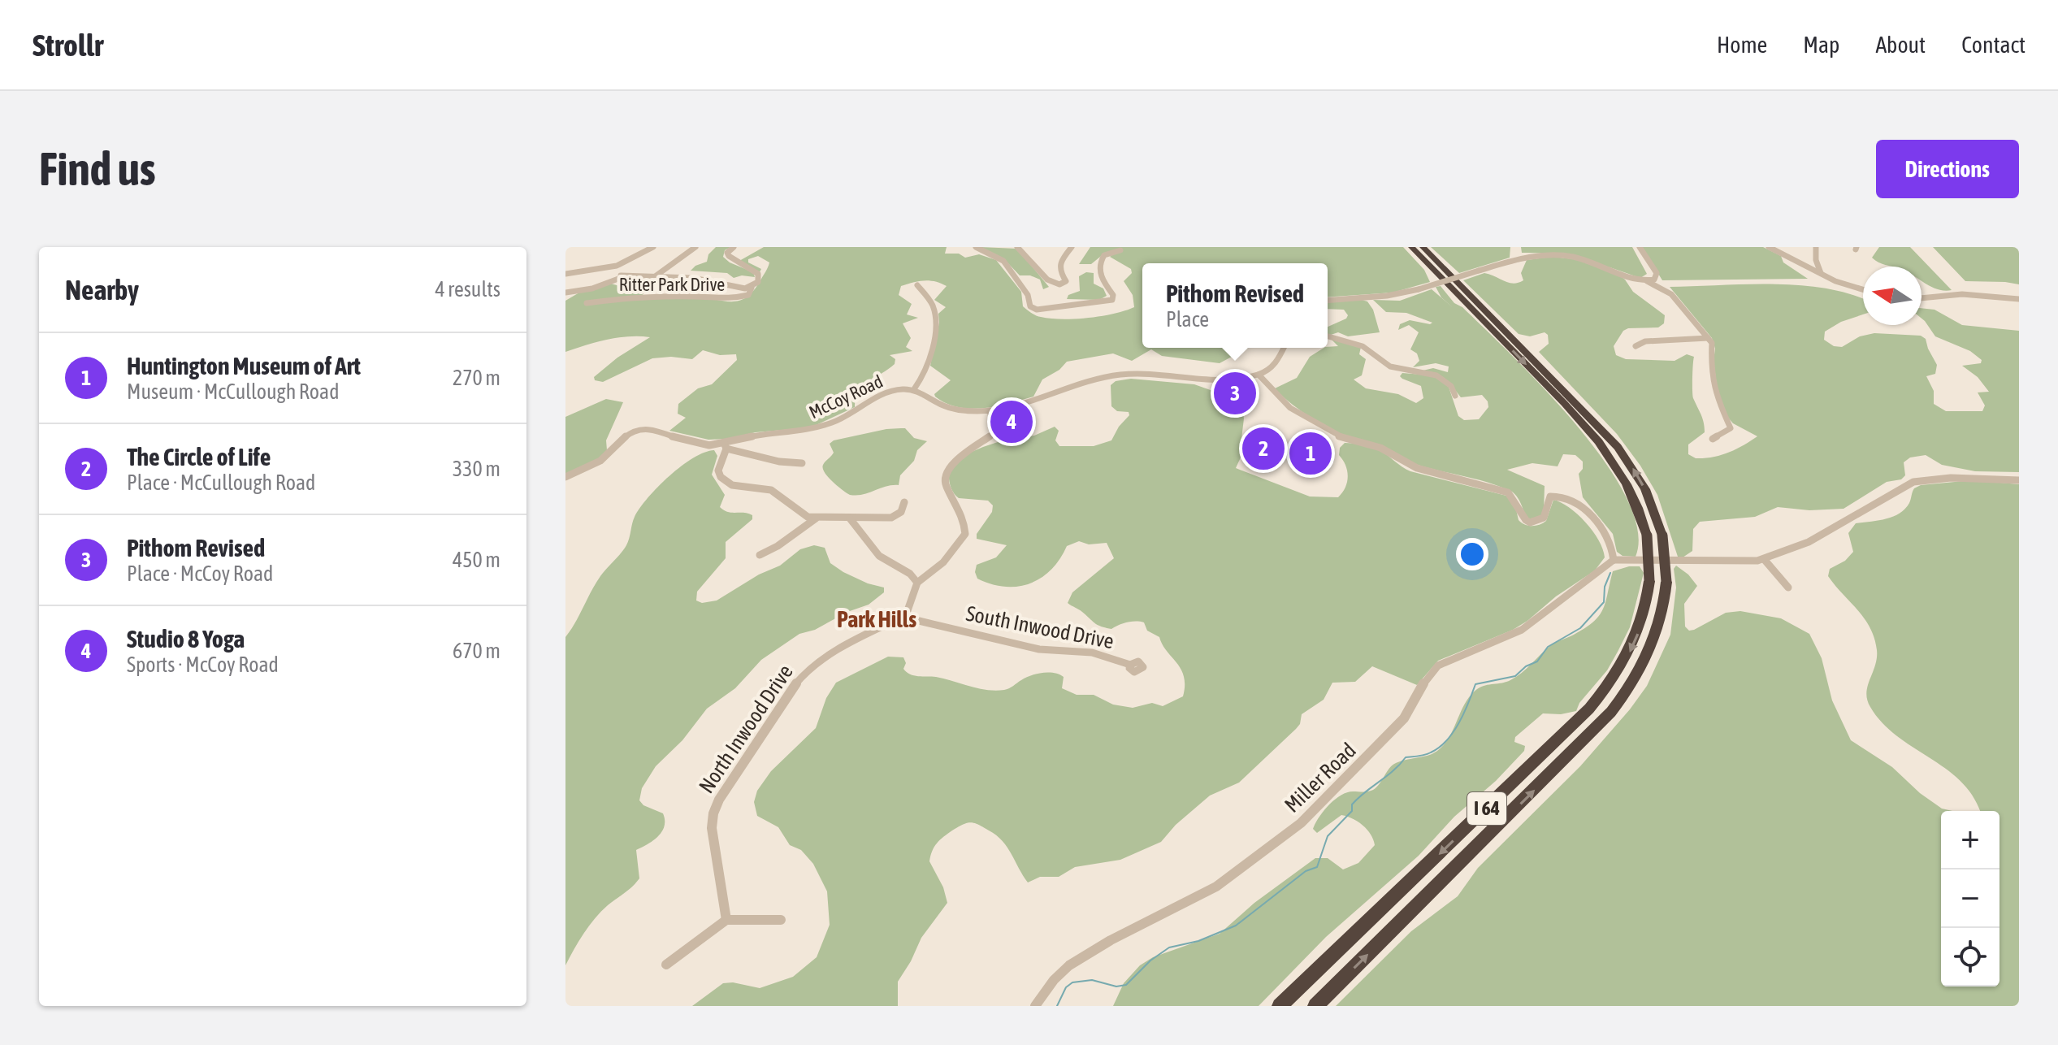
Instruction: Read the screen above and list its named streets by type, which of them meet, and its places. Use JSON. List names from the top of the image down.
{
  "streets": {
    "highway": ["I 64"],
    "street": [
      "Ritter Park Drive",
      "McCoy Road",
      "South Inwood Drive",
      "North Inwood Drive",
      "Miller Road"
    ]
  },
  "crossings": [
    ["South Inwood Drive", "North Inwood Drive"]
  ],
  "districts": ["Park Hills"],
  "north": "left",
  "page": {
    "header": "Strollr",
    "nav": [
      "Home",
      "Map",
      "About",
      "Contact"
    ],
    "buttons": "Directions",
    "title": "Find us",
    "heading": ["Nearby", "4 results"],
    "popup": ["Pithom Revised", "Place"],
    "list": [
      {
        "mark": "1",
        "name": "Huntington Museum of Art",
        "note": "Museum · McCullough Road",
        "value": "270 m"
      },
      {
        "mark": "2",
        "name": "The Circle of Life",
        "note": "Place · McCullough Road",
        "value": "330 m"
      },
      {
        "mark": "3",
        "name": "Pithom Revised",
        "note": "Place · McCoy Road",
        "value": "450 m"
      },
      {
        "mark": "4",
        "name": "Studio 8 Yoga",
        "note": "Sports · McCoy Road",
        "value": "670 m"
      }
    ],
    "pins": [
      "3",
      "4",
      "2",
      "1"
    ],
    "map_buttons": ["+", "−"]
  }
}
